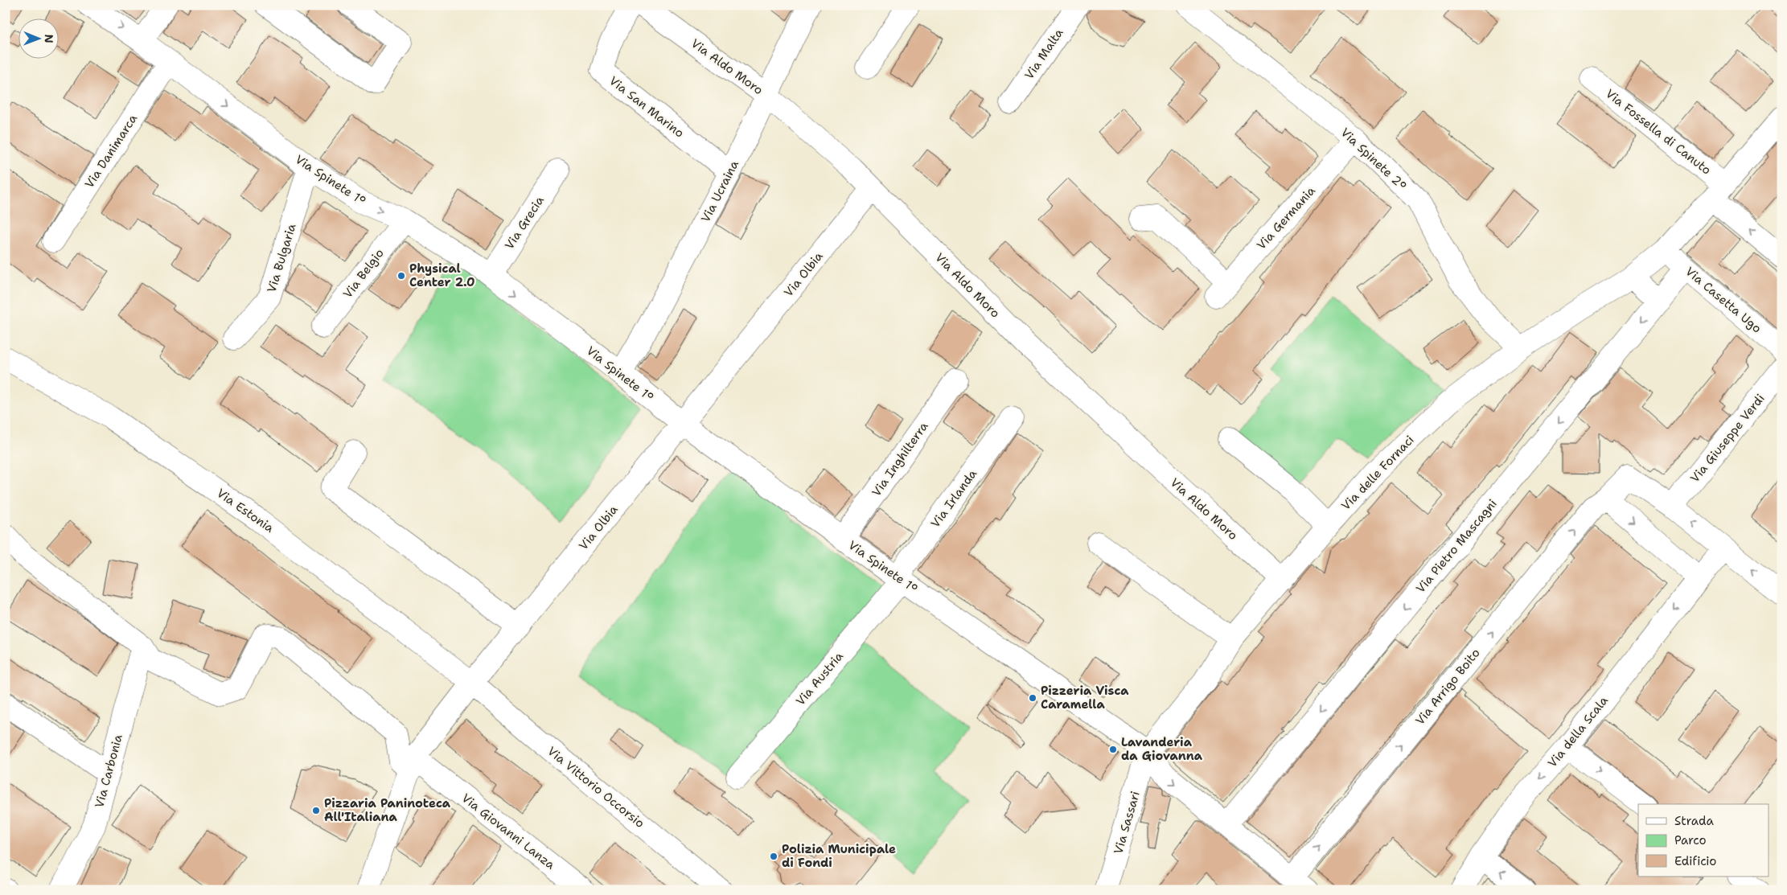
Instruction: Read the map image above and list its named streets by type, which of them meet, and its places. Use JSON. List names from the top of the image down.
{
  "streets": {
    "street": [
      "Via Malta",
      "Via Aldo Moro",
      "Via San Marino",
      "Via Fossella di Canuto",
      "Via Danimarca",
      "Via Spinete 2°",
      "Via Spinete 1°",
      "Via Ucraina",
      "Via Germania",
      "Via Grecia",
      "Via Bulgaria",
      "Via Belgio",
      "Via Olbia",
      "Via Casetta Ugo",
      "Via Giuseppe Verdi",
      "Via Inghilterra",
      "Via delle Fornaci",
      "Via Irlanda",
      "Via Estonia",
      "Via Pietro Mascagni",
      "Via Austria",
      "Via Arrigo Boito",
      "Via della Scala",
      "Via Carbonia",
      "Via Vittorio Occorsio",
      "Via Sassari",
      "Via Giovanni Lanza"
    ]
  },
  "crossings": [
    ["Via Aldo Moro", "Via Ucraina"],
    ["Via Aldo Moro", "Via Olbia"],
    ["Via Aldo Moro", "Via delle Fornaci"],
    ["Via San Marino", "Via Ucraina"],
    ["Via Fossella di Canuto", "Via delle Fornaci"],
    ["Via Danimarca", "Via Spinete 1°"],
    ["Via Spinete 2°", "Via Germania"],
    ["Via Spinete 2°", "Via delle Fornaci"],
    ["Via Spinete 1°", "Via Ucraina"],
    ["Via Spinete 1°", "Via Grecia"],
    ["Via Spinete 1°", "Via Bulgaria"],
    ["Via Spinete 1°", "Via Belgio"],
    ["Via Spinete 1°", "Via Olbia"],
    ["Via Spinete 1°", "Via Inghilterra"],
    ["Via Spinete 1°", "Via delle Fornaci"],
    ["Via Spinete 1°", "Via Irlanda"],
    ["Via Spinete 1°", "Via Pietro Mascagni"],
    ["Via Spinete 1°", "Via Austria"],
    ["Via Spinete 1°", "Via Arrigo Boito"],
    ["Via Spinete 1°", "Via Sassari"],
    ["Via Olbia", "Via Estonia"],
    ["Via Olbia", "Via Vittorio Occorsio"],
    ["Via Olbia", "Via Giovanni Lanza"],
    ["Via Casetta Ugo", "Via delle Fornaci"],
    ["Via Casetta Ugo", "Via Pietro Mascagni"],
    ["Via Giuseppe Verdi", "Via Arrigo Boito"],
    ["Via delle Fornaci", "Via Sassari"],
    ["Via Irlanda", "Via Austria"],
    ["Via Estonia", "Via Vittorio Occorsio"],
    ["Via Carbonia", "Via Giovanni Lanza"]
  ],
  "one_way": [
    "Via Spinete 1°",
    "Via Pietro Mascagni",
    "Via Arrigo Boito",
    "Via della Scala"
  ],
  "places": [
    "Physical Center 2.0",
    "Pizzeria Visca Caramella",
    "Lavanderia da Giovanna",
    "Pizzaria Paninoteca All'Italiana",
    "Polizia Municipale di Fondi"
  ],
  "legend": ["Strada", "Parco", "Edificio"],
  "north": "right"
}
